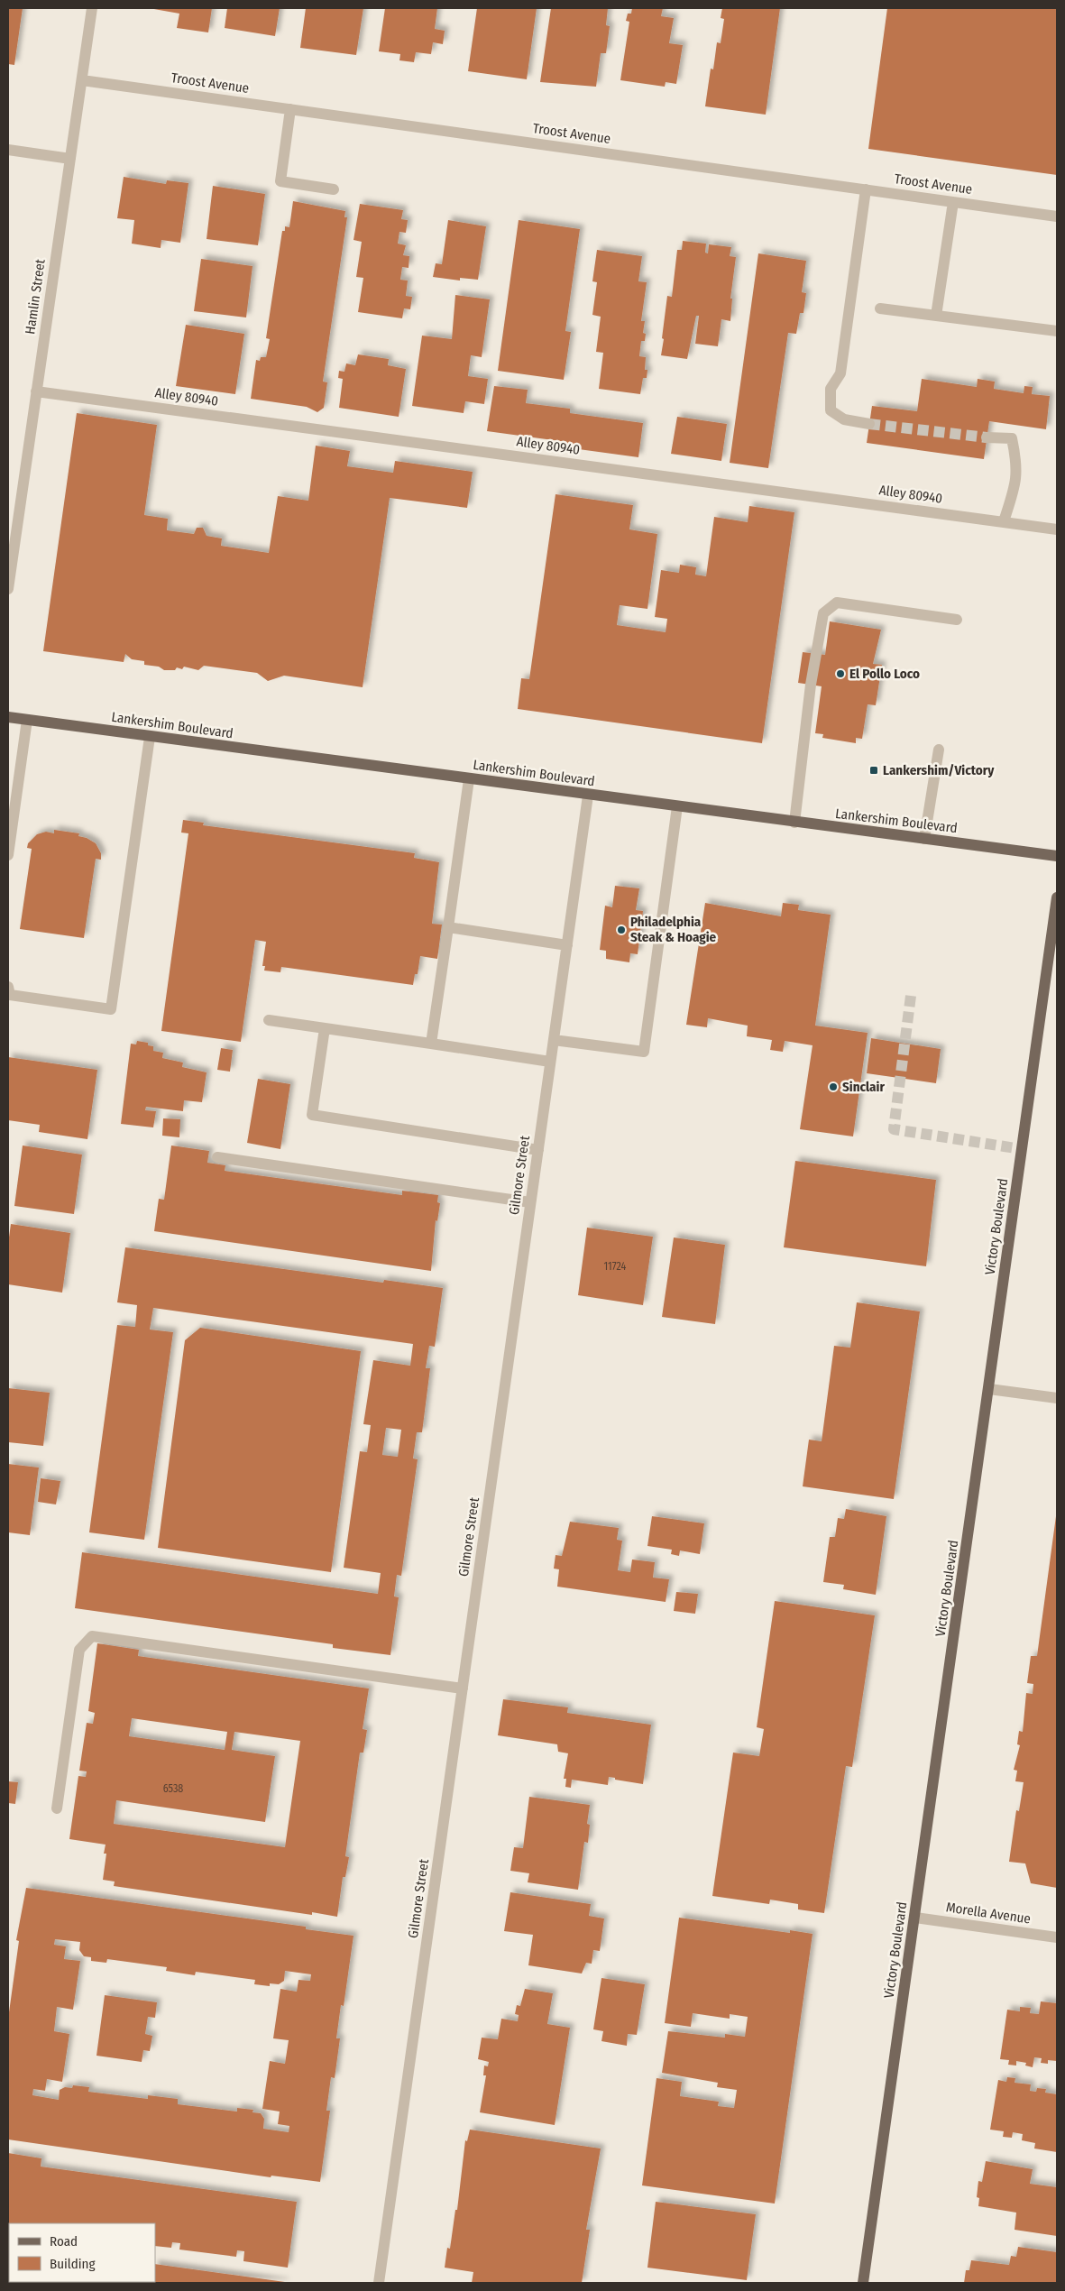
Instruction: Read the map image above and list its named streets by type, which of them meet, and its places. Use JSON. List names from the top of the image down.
{
  "streets": {
    "main road": ["Lankershim Boulevard", "Victory Boulevard"],
    "street": [
      "Troost Avenue",
      "Hamlin Street",
      "Alley 80940",
      "Gilmore Street",
      "Morella Avenue"
    ]
  },
  "crossings": [
    ["Troost Avenue", "Hamlin Street"],
    ["Hamlin Street", "Alley 80940"],
    ["Lankershim Boulevard", "Gilmore Street"],
    ["Victory Boulevard", "Morella Avenue"]
  ],
  "places": {
    "other": ["El Pollo Loco", "Philadelphia Steak & Hoagie", "Sinclair"],
    "transit": ["Lankershim/Victory"]
  },
  "house_numbers": ["11724", "6538"],
  "legend": ["Road", "Building"]
}
